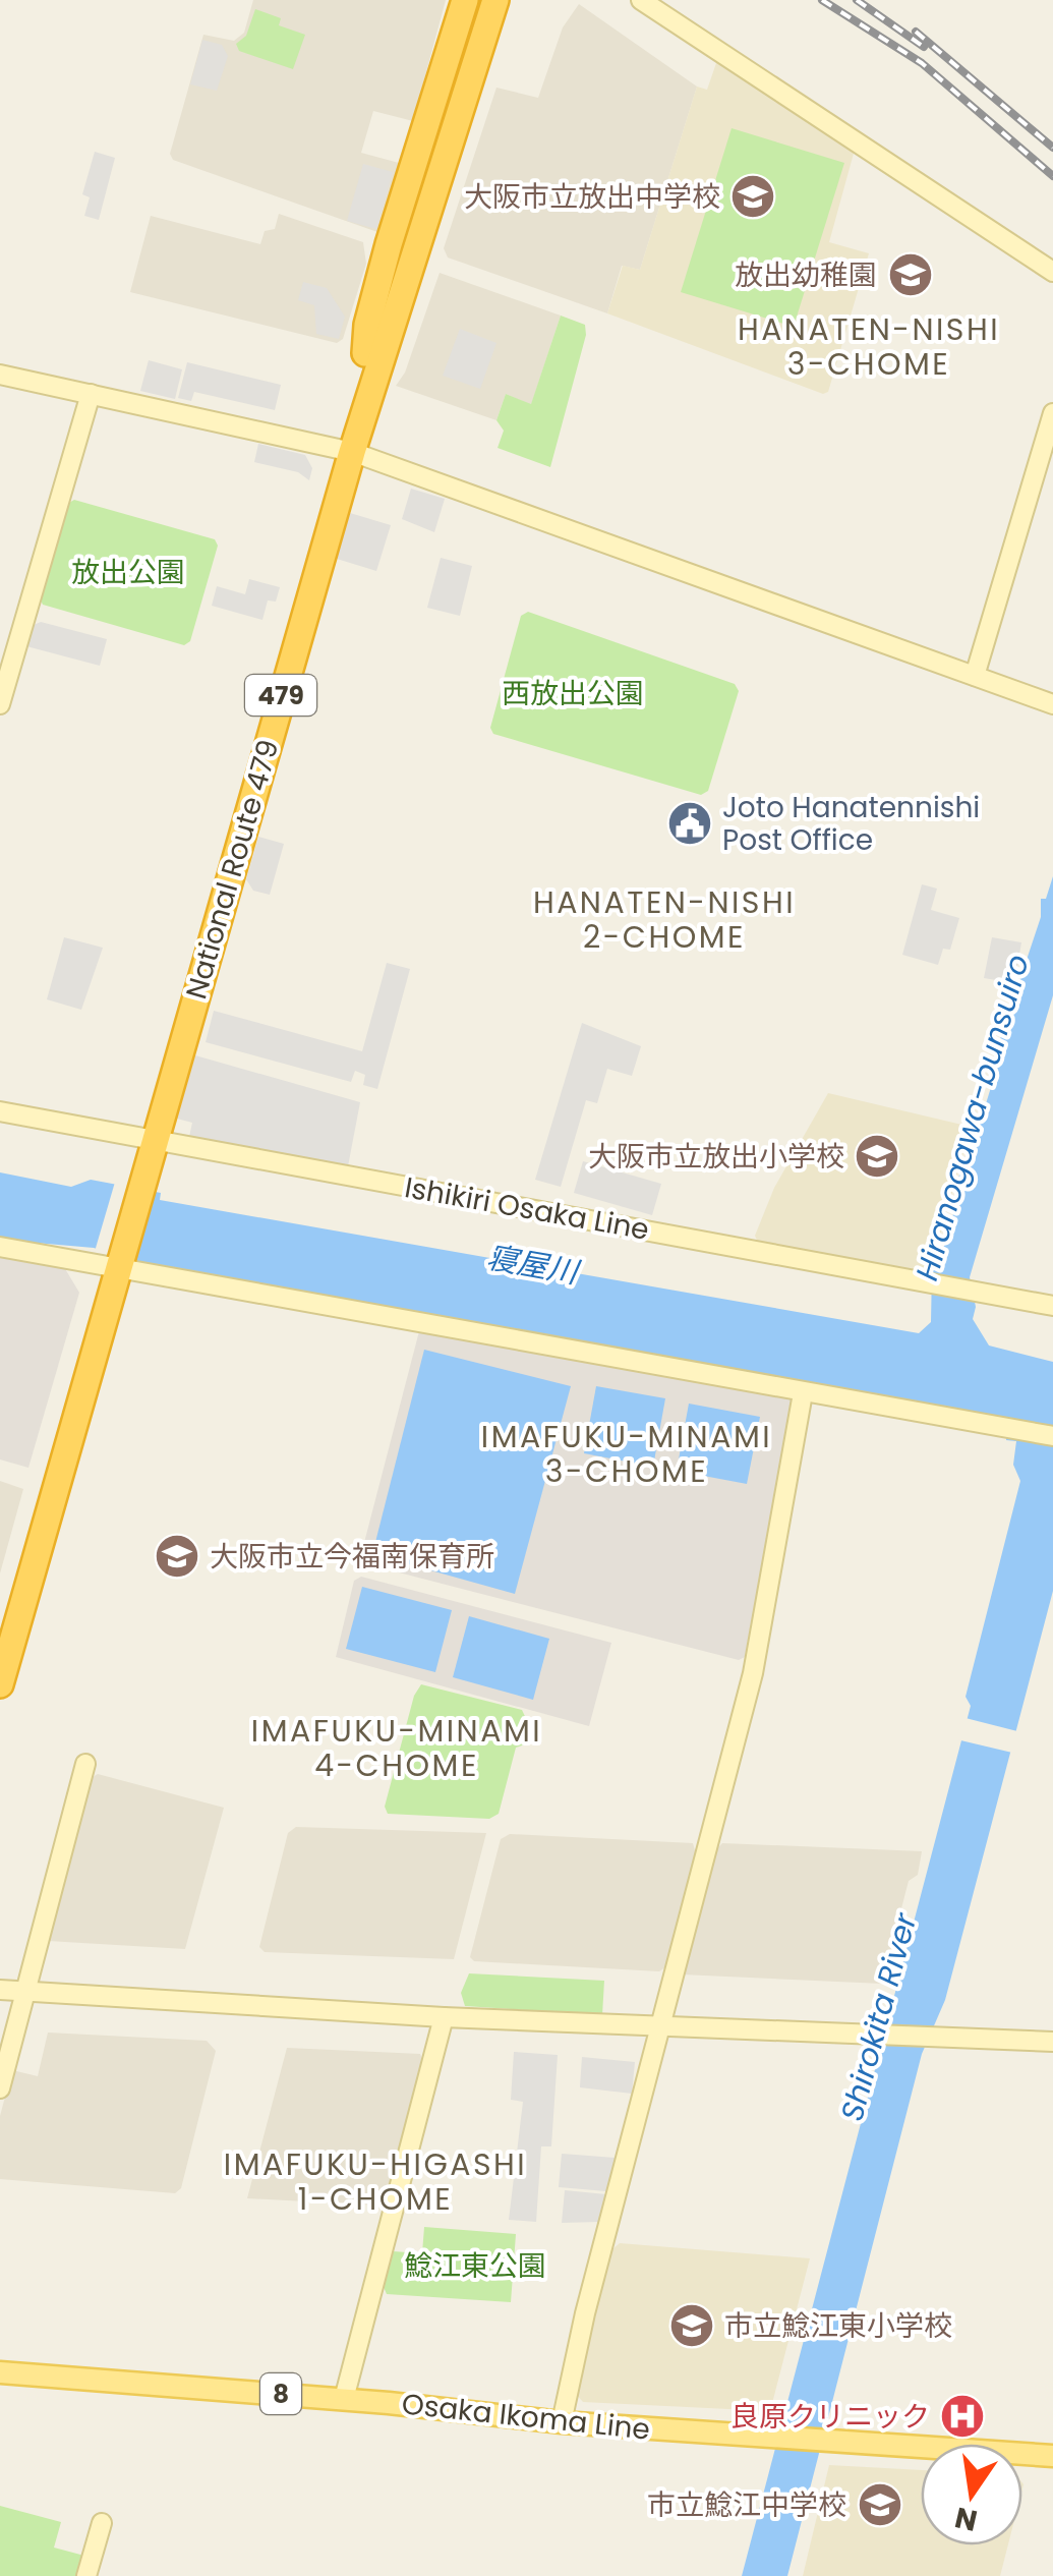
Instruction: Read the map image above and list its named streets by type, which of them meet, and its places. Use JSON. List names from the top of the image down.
{
  "streets": {
    "highway": ["479", "National Route 479"],
    "main road": ["8", "Osaka Ikoma Line"],
    "street": ["Ishikiri Osaka Line"]
  },
  "crossings": [
    ["National Route 479", "Ishikiri Osaka Line"]
  ],
  "districts": [
    "HANATEN-NISHI 3-CHOME",
    "HANATEN-NISHI 2-CHOME",
    "IMAFUKU-MINAMI 3-CHOME",
    "IMAFUKU-MINAMI 4-CHOME",
    "IMAFUKU-HIGASHI 1-CHOME"
  ],
  "water": ["Hiranogawa-bunsuiro", "寝屋川", "Shirokita River"],
  "parks": ["放出公園", "西放出公園", "鯰江東公園"],
  "places": {
    "school or university": [
      "大阪市立放出中学校",
      "放出幼稚園",
      "大阪市立放出小学校",
      "大阪市立今福南保育所",
      "市立鯰江東小学校",
      "市立鯰江中学校"
    ],
    "public building": ["Joto Hanatennishi Post Office"],
    "hospital": ["良原クリニック"]
  },
  "north": "bottom"
}
